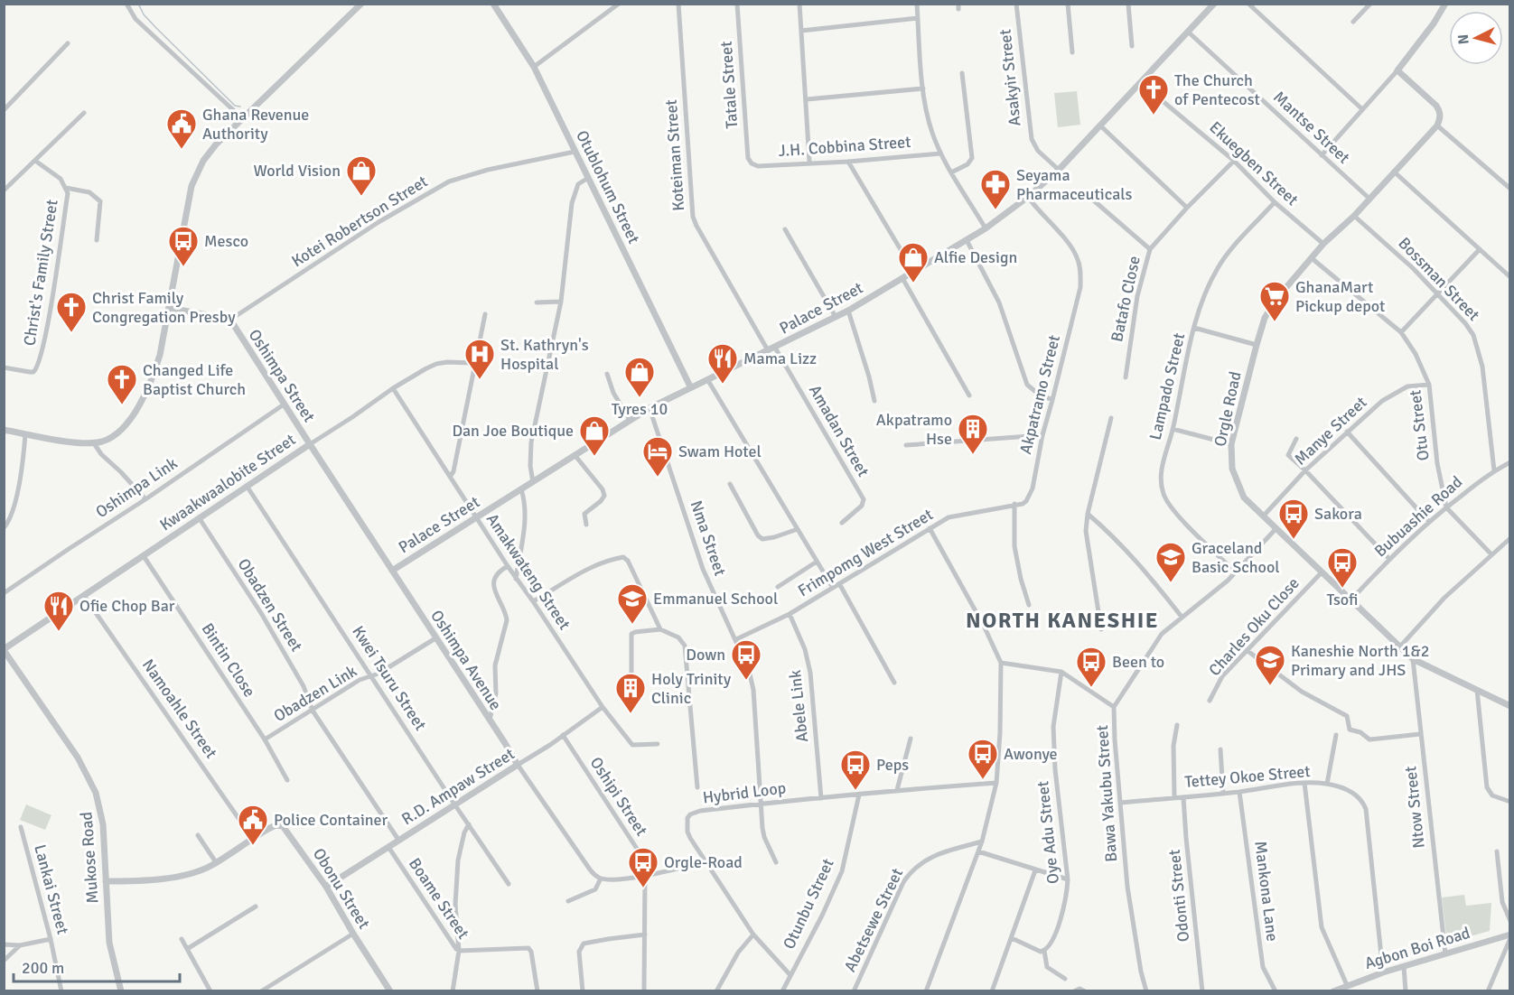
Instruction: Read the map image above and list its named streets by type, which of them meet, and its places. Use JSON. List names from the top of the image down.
{
  "streets": {
    "street": [
      "Asakyir Street",
      "Tatale Street",
      "Mantse Street",
      "J.H. Cobbina Street",
      "Koteiman Street",
      "Ekuegben Street",
      "Otublohum Street",
      "Kotei Robertson Street",
      "Christ's Family Street",
      "Bossman Street",
      "Batafo Close",
      "Palace Street",
      "Oshimpa Street",
      "Lampado Street",
      "Akpatramo Street",
      "Orgle Road",
      "Otu Street",
      "Amadan Street",
      "Manye Street",
      "Kwaakwaalobite Street",
      "Oshimpa Link",
      "Bubuashie Road",
      "Nma Street",
      "Frimpomg West Street",
      "Amakwateng Street",
      "Obadzen Street",
      "Charles Oku Close",
      "Bintin Close",
      "Oshimpa Avenue",
      "Kwei Tsuru Street",
      "Obadzen Link",
      "Abele Link",
      "Namoahle Street",
      "Tettey Okoe Street",
      "R.D. Ampaw Street",
      "Hybrid Loop",
      "Bawa Yakubu Street",
      "Oshipi Street",
      "Ntow Street",
      "Oye Adu Street",
      "Mukose Road",
      "Obonu Street",
      "Lankai Street",
      "Mankona Lane",
      "Odonti Street",
      "Boame Street",
      "Otunbu Street",
      "Abetsewe Street",
      "Agbon Boi Road"
    ]
  },
  "crossings": [
    ["Asakyir Street", "Palace Street"],
    ["Tatale Street", "J.H. Cobbina Street"],
    ["Mantse Street", "Palace Street"],
    ["Mantse Street", "Orgle Road"],
    ["Koteiman Street", "Palace Street"],
    ["Ekuegben Street", "Batafo Close"],
    ["Ekuegben Street", "Palace Street"],
    ["Ekuegben Street", "Lampado Street"],
    ["Ekuegben Street", "Orgle Road"],
    ["Otublohum Street", "Kotei Robertson Street"],
    ["Otublohum Street", "Palace Street"],
    ["Kotei Robertson Street", "Oshimpa Street"],
    ["Bossman Street", "Orgle Road"],
    ["Bossman Street", "Bubuashie Road"],
    ["Palace Street", "Akpatramo Street"],
    ["Palace Street", "Amadan Street"],
    ["Palace Street", "Nma Street"],
    ["Palace Street", "Amakwateng Street"],
    ["Palace Street", "Oshimpa Avenue"],
    ["Oshimpa Street", "Kwaakwaalobite Street"],
    ["Oshimpa Street", "Oshimpa Link"],
    ["Oshimpa Street", "Oshimpa Avenue"],
    ["Lampado Street", "Bawa Yakubu Street"],
    ["Akpatramo Street", "Frimpomg West Street"],
    ["Orgle Road", "Otu Street"],
    ["Orgle Road", "Manye Street"],
    ["Orgle Road", "Bubuashie Road"],
    ["Orgle Road", "Charles Oku Close"],
    ["Orgle Road", "Bawa Yakubu Street"],
    ["Orgle Road", "Ntow Street"],
    ["Otu Street", "Manye Street"],
    ["Otu Street", "Bubuashie Road"],
    ["Kwaakwaalobite Street", "Amakwateng Street"],
    ["Kwaakwaalobite Street", "Obadzen Street"],
    ["Kwaakwaalobite Street", "Bintin Close"],
    ["Kwaakwaalobite Street", "Oshimpa Avenue"],
    ["Kwaakwaalobite Street", "Kwei Tsuru Street"],
    ["Kwaakwaalobite Street", "Namoahle Street"],
    ["Kwaakwaalobite Street", "Mukose Road"],
    ["Nma Street", "Frimpomg West Street"],
    ["Nma Street", "Hybrid Loop"],
    ["Frimpomg West Street", "Abele Link"],
    ["Amakwateng Street", "R.D. Ampaw Street"],
    ["Obadzen Street", "Obadzen Link"],
    ["Obadzen Street", "R.D. Ampaw Street"],
    ["Bintin Close", "Obadzen Link"],
    ["Oshimpa Avenue", "Obadzen Link"],
    ["Oshimpa Avenue", "R.D. Ampaw Street"],
    ["Kwei Tsuru Street", "Obadzen Link"],
    ["Kwei Tsuru Street", "R.D. Ampaw Street"],
    ["Abele Link", "Hybrid Loop"],
    ["Namoahle Street", "Obonu Street"],
    ["Tettey Okoe Street", "Bawa Yakubu Street"],
    ["Tettey Okoe Street", "Mankona Lane"],
    ["Tettey Okoe Street", "Odonti Street"],
    ["Tettey Okoe Street", "Agbon Boi Road"],
    ["R.D. Ampaw Street", "Oshipi Street"],
    ["R.D. Ampaw Street", "Obonu Street"],
    ["R.D. Ampaw Street", "Boame Street"],
    ["Hybrid Loop", "Otunbu Street"],
    ["Ntow Street", "Agbon Boi Road"],
    ["Mukose Road", "Obonu Street"]
  ],
  "districts": ["NORTH KANESHIE"],
  "places": {
    "church": ["The Church of Pentecost", "Christ Family Congregation Presby", "Changed Life Baptist Church"],
    "public building": ["Ghana Revenue Authority", "Police Container"],
    "shop": [
      "World Vision",
      "Alfie Design",
      "Tyres 10",
      "Dan Joe Boutique"
    ],
    "pharmacy": ["Seyama Pharmaceuticals"],
    "bus stop": [
      "Mesco",
      "Sakora",
      "Tsofi",
      "Down",
      "Been to",
      "Awonye",
      "Peps",
      "Orgle-Road"
    ],
    "supermarket": ["GhanaMart Pickup depot"],
    "hospital": ["St. Kathryn's Hospital"],
    "restaurant": ["Mama Lizz", "Ofie Chop Bar"],
    "building": ["Akpatramo Hse", "Holy Trinity Clinic"],
    "hotel": ["Swam Hotel"],
    "school or university": ["Graceland Basic School", "Emmanuel School", "Kaneshie North 1&2 Primary and JHS"]
  },
  "scale_bar": "200 m",
  "north": "left"
}
